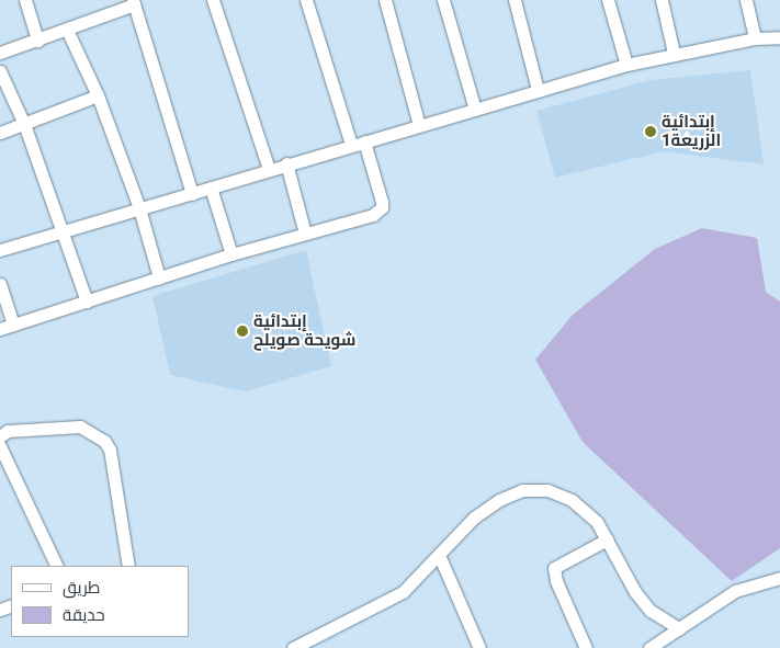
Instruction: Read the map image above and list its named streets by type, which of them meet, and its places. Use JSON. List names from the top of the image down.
{
  "places": ["إبتدائية الزريعة1", "إبتدائية شويحة صويلح"],
  "legend": ["طريق", "حديقة"]
}
